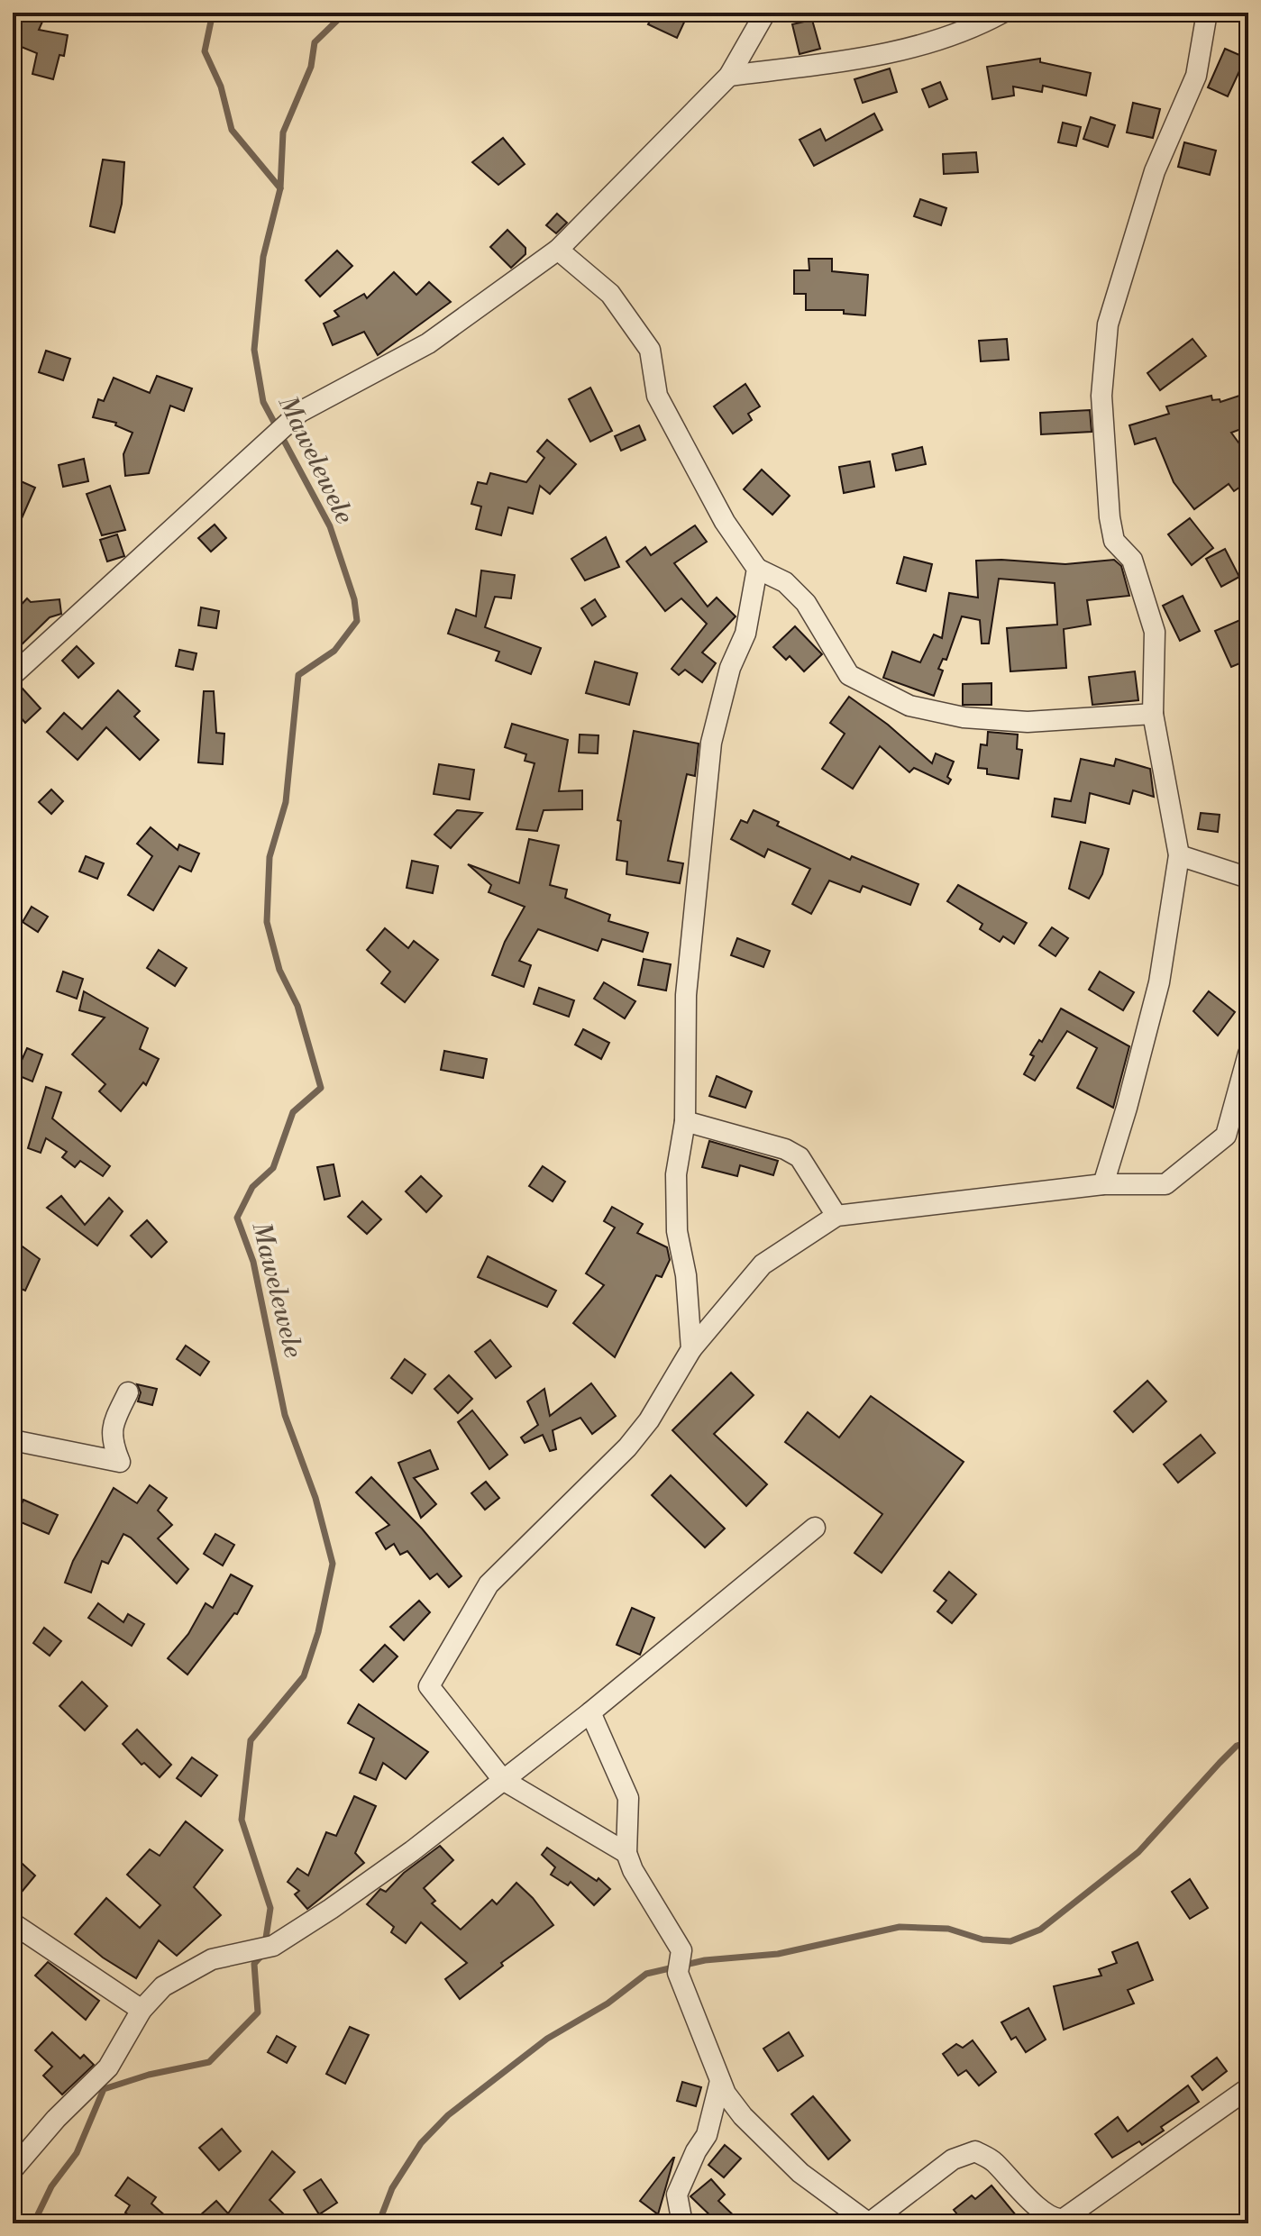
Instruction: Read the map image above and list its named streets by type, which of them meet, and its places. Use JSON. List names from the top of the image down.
{
  "water": ["Mawelewele"]
}
